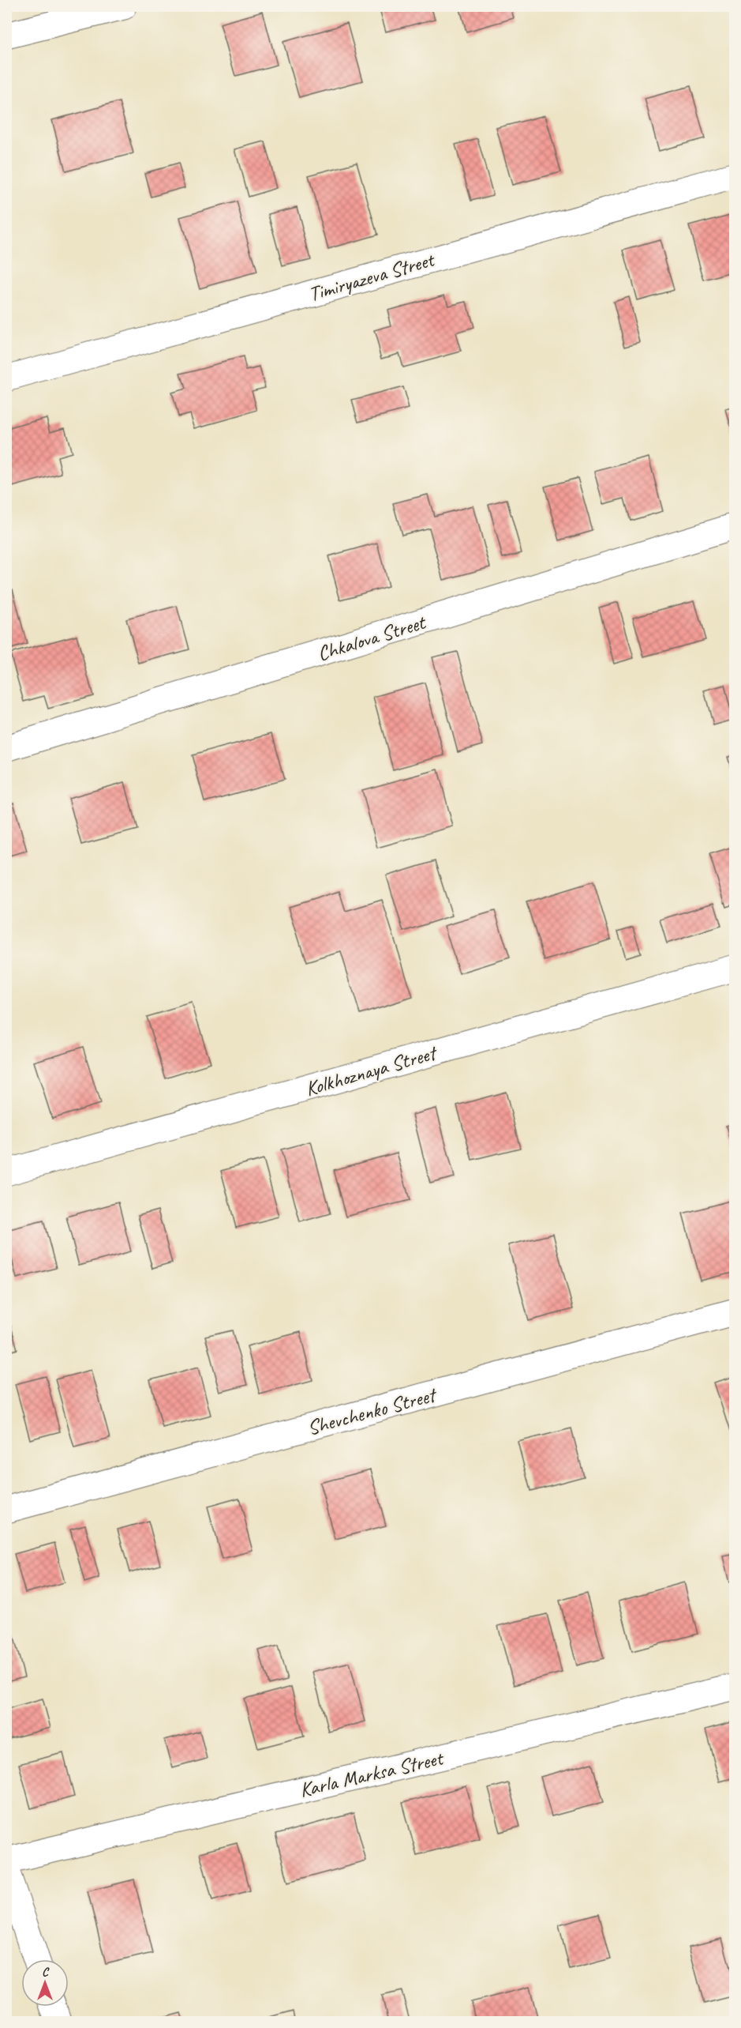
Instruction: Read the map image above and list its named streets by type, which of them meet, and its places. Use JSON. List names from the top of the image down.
{
  "streets": {
    "street": [
      "Timiryazeva Street",
      "Chkalova Street",
      "Kolkhoznaya Street",
      "Shevchenko Street",
      "Karla Marksa Street"
    ]
  },
  "north": "top"
}
